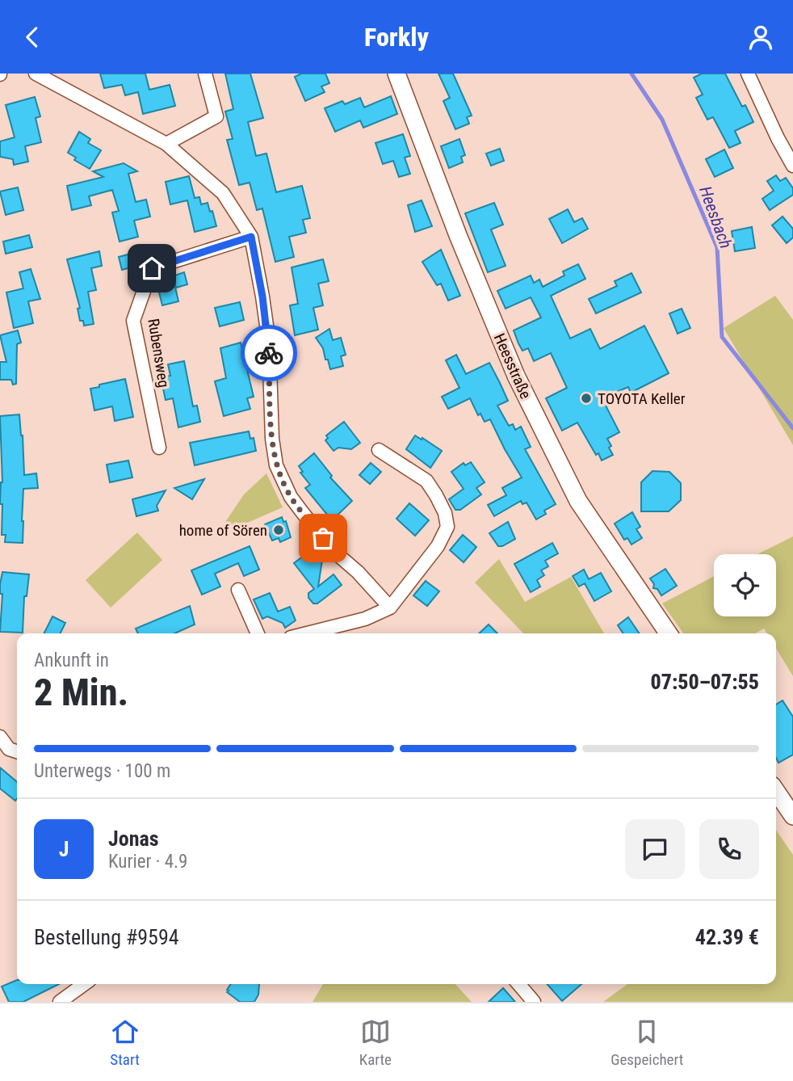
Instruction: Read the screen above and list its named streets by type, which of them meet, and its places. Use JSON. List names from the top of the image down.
{
  "streets": {
    "main road": ["Heesstraße"],
    "street": ["Rubensweg"]
  },
  "water": ["Heesbach"],
  "places": ["TOYOTA Keller", "home of Sören"],
  "page": {
    "header": "Forkly",
    "heading": ["2 Min.", "Ankunft in", "07:50–07:55"],
    "panel": [
      "Jonas",
      "Kurier · 4.9",
      "Bestellung #9594",
      "42.39 €"
    ],
    "bar": "Unterwegs · 100 m",
    "round": "J",
    "tabs": ["Start", "Karte", "Gespeichert"]
  }
}
